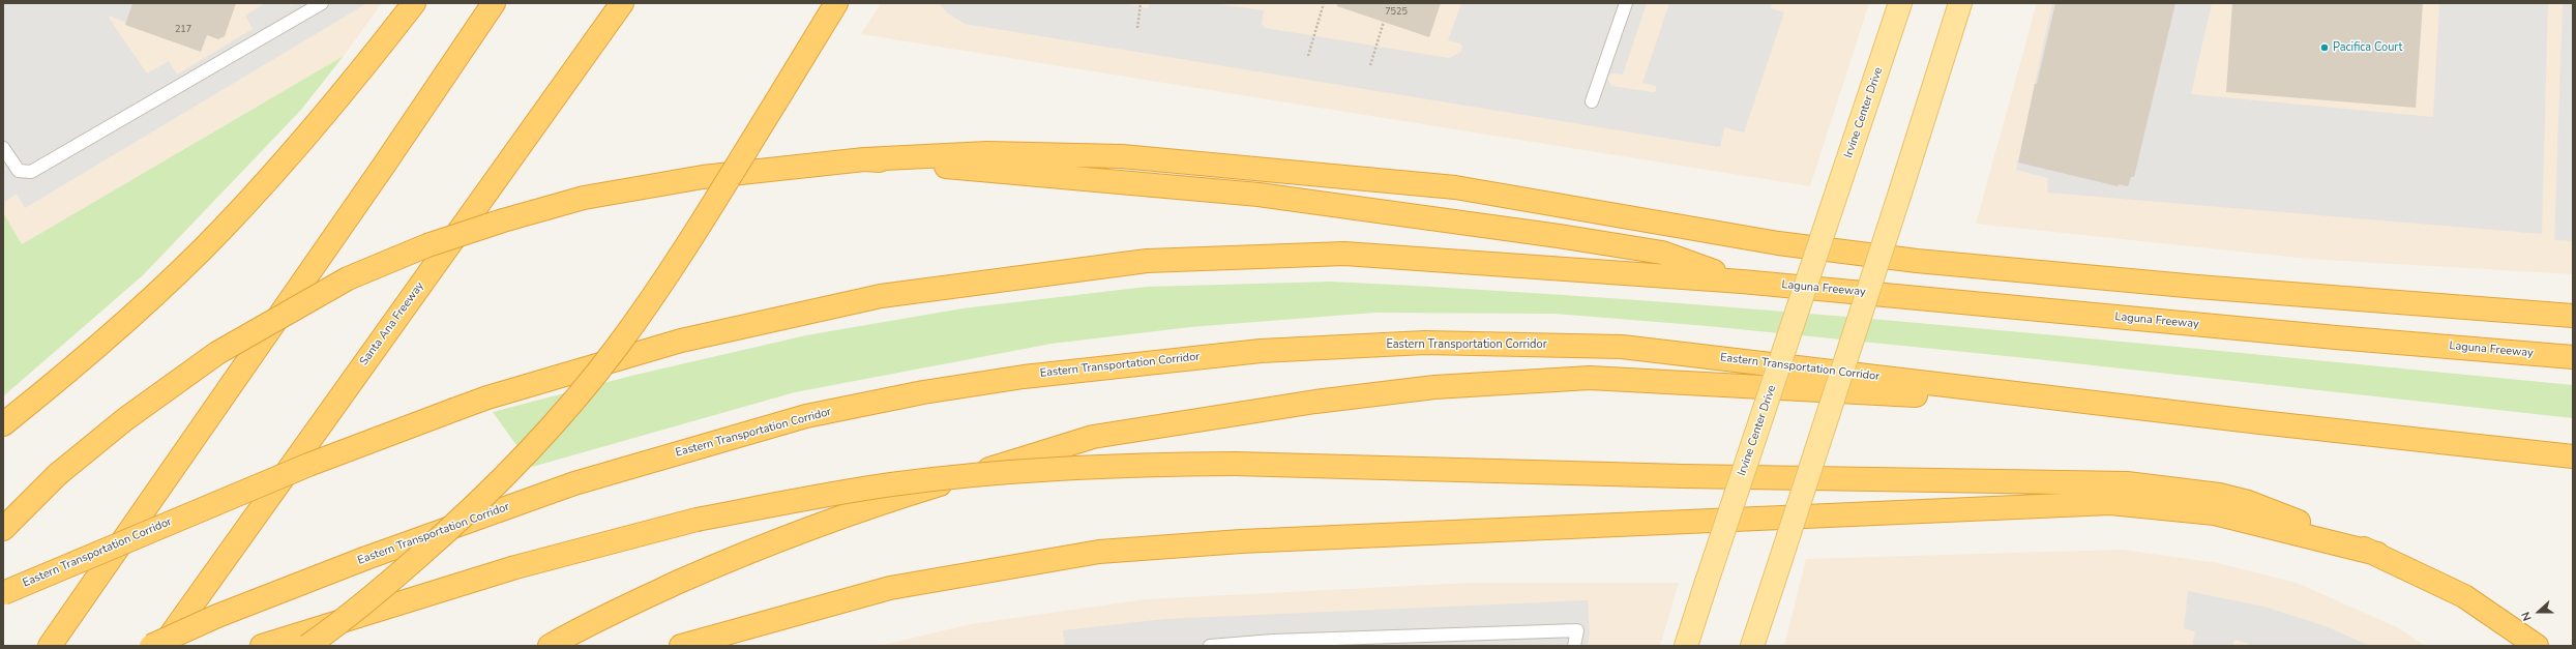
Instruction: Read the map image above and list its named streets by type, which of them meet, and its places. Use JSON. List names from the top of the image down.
{
  "streets": {
    "highway": ["Laguna Freeway", "Santa Ana Freeway", "Eastern Transportation Corridor"],
    "main road": ["Irvine Center Drive"]
  },
  "crossings": [
    ["Laguna Freeway", "Eastern Transportation Corridor"]
  ],
  "places": ["Pacifica Court"],
  "house_numbers": ["7525", "217"],
  "north": "left"
}
